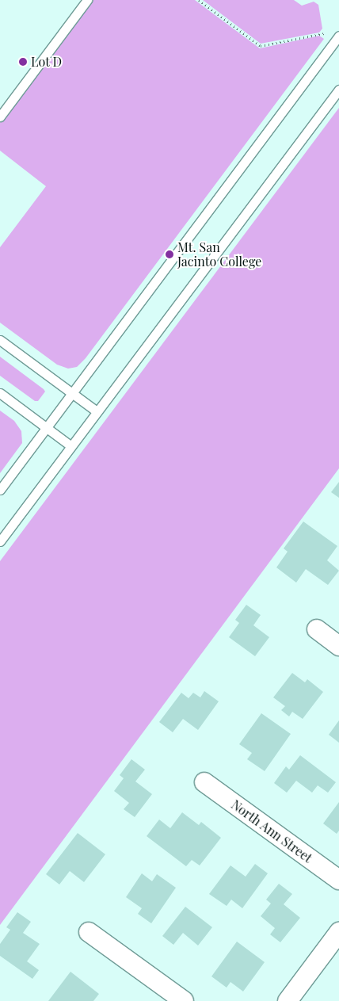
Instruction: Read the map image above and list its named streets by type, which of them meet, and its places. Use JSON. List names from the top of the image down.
{
  "streets": {
    "street": ["North Ann Street"]
  },
  "places": ["Lot D", "Mt. San Jacinto College"]
}
